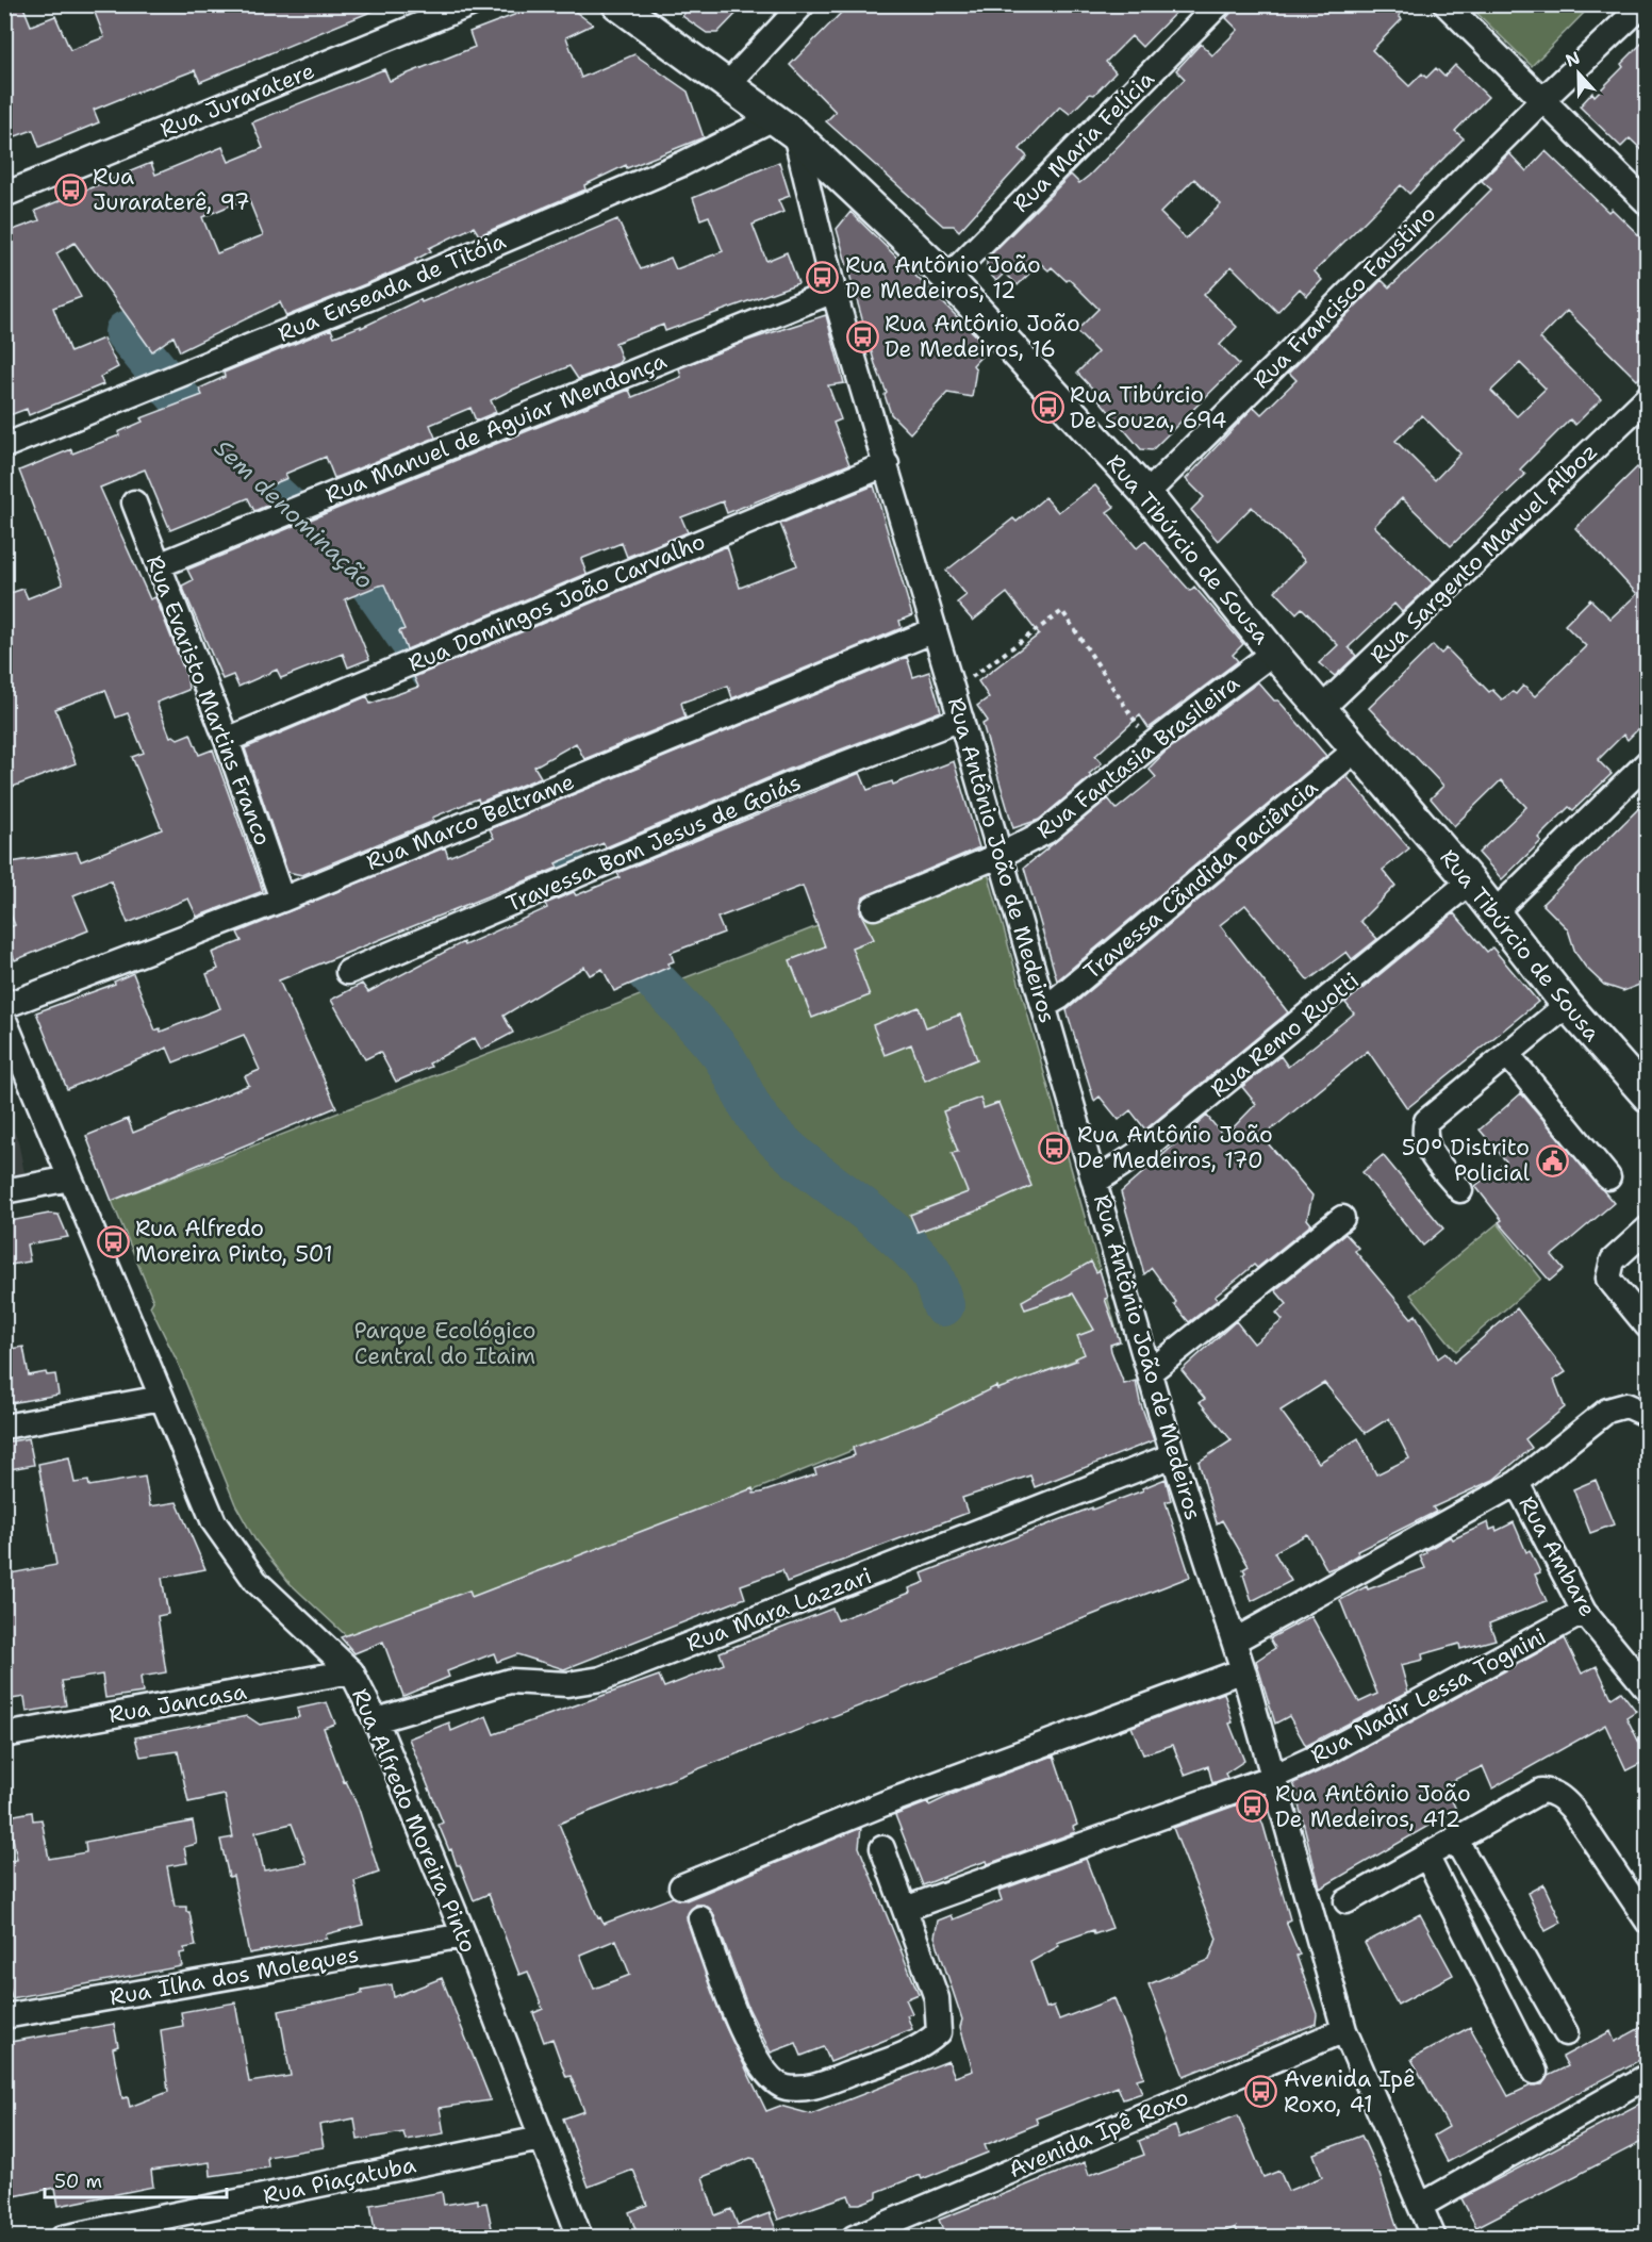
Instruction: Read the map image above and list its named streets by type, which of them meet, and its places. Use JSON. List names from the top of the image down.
{
  "streets": {
    "main road": ["Rua Tibúrcio de Sousa"],
    "street": [
      "Rua Juraratere",
      "Rua Maria Felícia",
      "Rua Enseada de Titóia",
      "Rua Francisco Faustino",
      "Rua Manuel de Aguiar Mendonça",
      "Rua Sargento Manuel Alboz",
      "Rua Domingos João Carvalho",
      "Rua Evaristo Martins Franco",
      "Rua Fantasia Brasileira",
      "Rua Marco Beltrame",
      "Travessa Bom Jesus de Goiás",
      "Rua Antônio João de Medeiros",
      "Travessa Cãndida Paciência",
      "Rua Remo Ruotti",
      "Rua Ambare",
      "Rua Mara Lazzari",
      "Rua Nadir Lessa Tognini",
      "Rua Jancasa",
      "Rua Alfredo Moreira Pinto",
      "Rua Ilha dos Moleques",
      "Avenida Ipê Roxo",
      "Rua Piaçatuba"
    ]
  },
  "crossings": [
    ["Rua Maria Felícia", "Rua Tibúrcio de Sousa"],
    ["Rua Enseada de Titóia", "Rua Tibúrcio de Sousa"],
    ["Rua Enseada de Titóia", "Rua Antônio João de Medeiros"],
    ["Rua Francisco Faustino", "Rua Tibúrcio de Sousa"],
    ["Rua Manuel de Aguiar Mendonça", "Rua Evaristo Martins Franco"],
    ["Rua Manuel de Aguiar Mendonça", "Rua Antônio João de Medeiros"],
    ["Rua Tibúrcio de Sousa", "Rua Sargento Manuel Alboz"],
    ["Rua Tibúrcio de Sousa", "Rua Fantasia Brasileira"],
    ["Rua Tibúrcio de Sousa", "Rua Antônio João de Medeiros"],
    ["Rua Tibúrcio de Sousa", "Travessa Cãndida Paciência"],
    ["Rua Tibúrcio de Sousa", "Rua Remo Ruotti"],
    ["Rua Domingos João Carvalho", "Rua Evaristo Martins Franco"],
    ["Rua Domingos João Carvalho", "Rua Antônio João de Medeiros"],
    ["Rua Evaristo Martins Franco", "Rua Marco Beltrame"],
    ["Rua Fantasia Brasileira", "Rua Antônio João de Medeiros"],
    ["Rua Marco Beltrame", "Rua Antônio João de Medeiros"],
    ["Travessa Bom Jesus de Goiás", "Rua Antônio João de Medeiros"],
    ["Rua Antônio João de Medeiros", "Travessa Cãndida Paciência"],
    ["Rua Antônio João de Medeiros", "Rua Remo Ruotti"],
    ["Rua Antônio João de Medeiros", "Rua Mara Lazzari"],
    ["Rua Antônio João de Medeiros", "Rua Nadir Lessa Tognini"],
    ["Rua Antônio João de Medeiros", "Avenida Ipê Roxo"],
    ["Rua Ambare", "Rua Nadir Lessa Tognini"],
    ["Rua Mara Lazzari", "Rua Alfredo Moreira Pinto"],
    ["Rua Jancasa", "Rua Alfredo Moreira Pinto"],
    ["Rua Alfredo Moreira Pinto", "Rua Ilha dos Moleques"],
    ["Rua Alfredo Moreira Pinto", "Rua Piaçatuba"]
  ],
  "water": ["Sem denominação"],
  "parks": ["Parque Ecológico Central do Itaim"],
  "places": {
    "bus stop": [
      "Rua Juraraterê, 97",
      "Rua Antônio João De Medeiros, 12",
      "Rua Antônio João De Medeiros, 16",
      "Rua Tibúrcio De Souza, 694",
      "Rua Antônio João De Medeiros, 170",
      "Rua Alfredo Moreira Pinto, 501",
      "Rua Antônio João De Medeiros, 412",
      "Avenida Ipê Roxo, 41"
    ],
    "public building": ["50º Distrito Policial"]
  },
  "scale_bar": "50 m",
  "north": "top"
}
